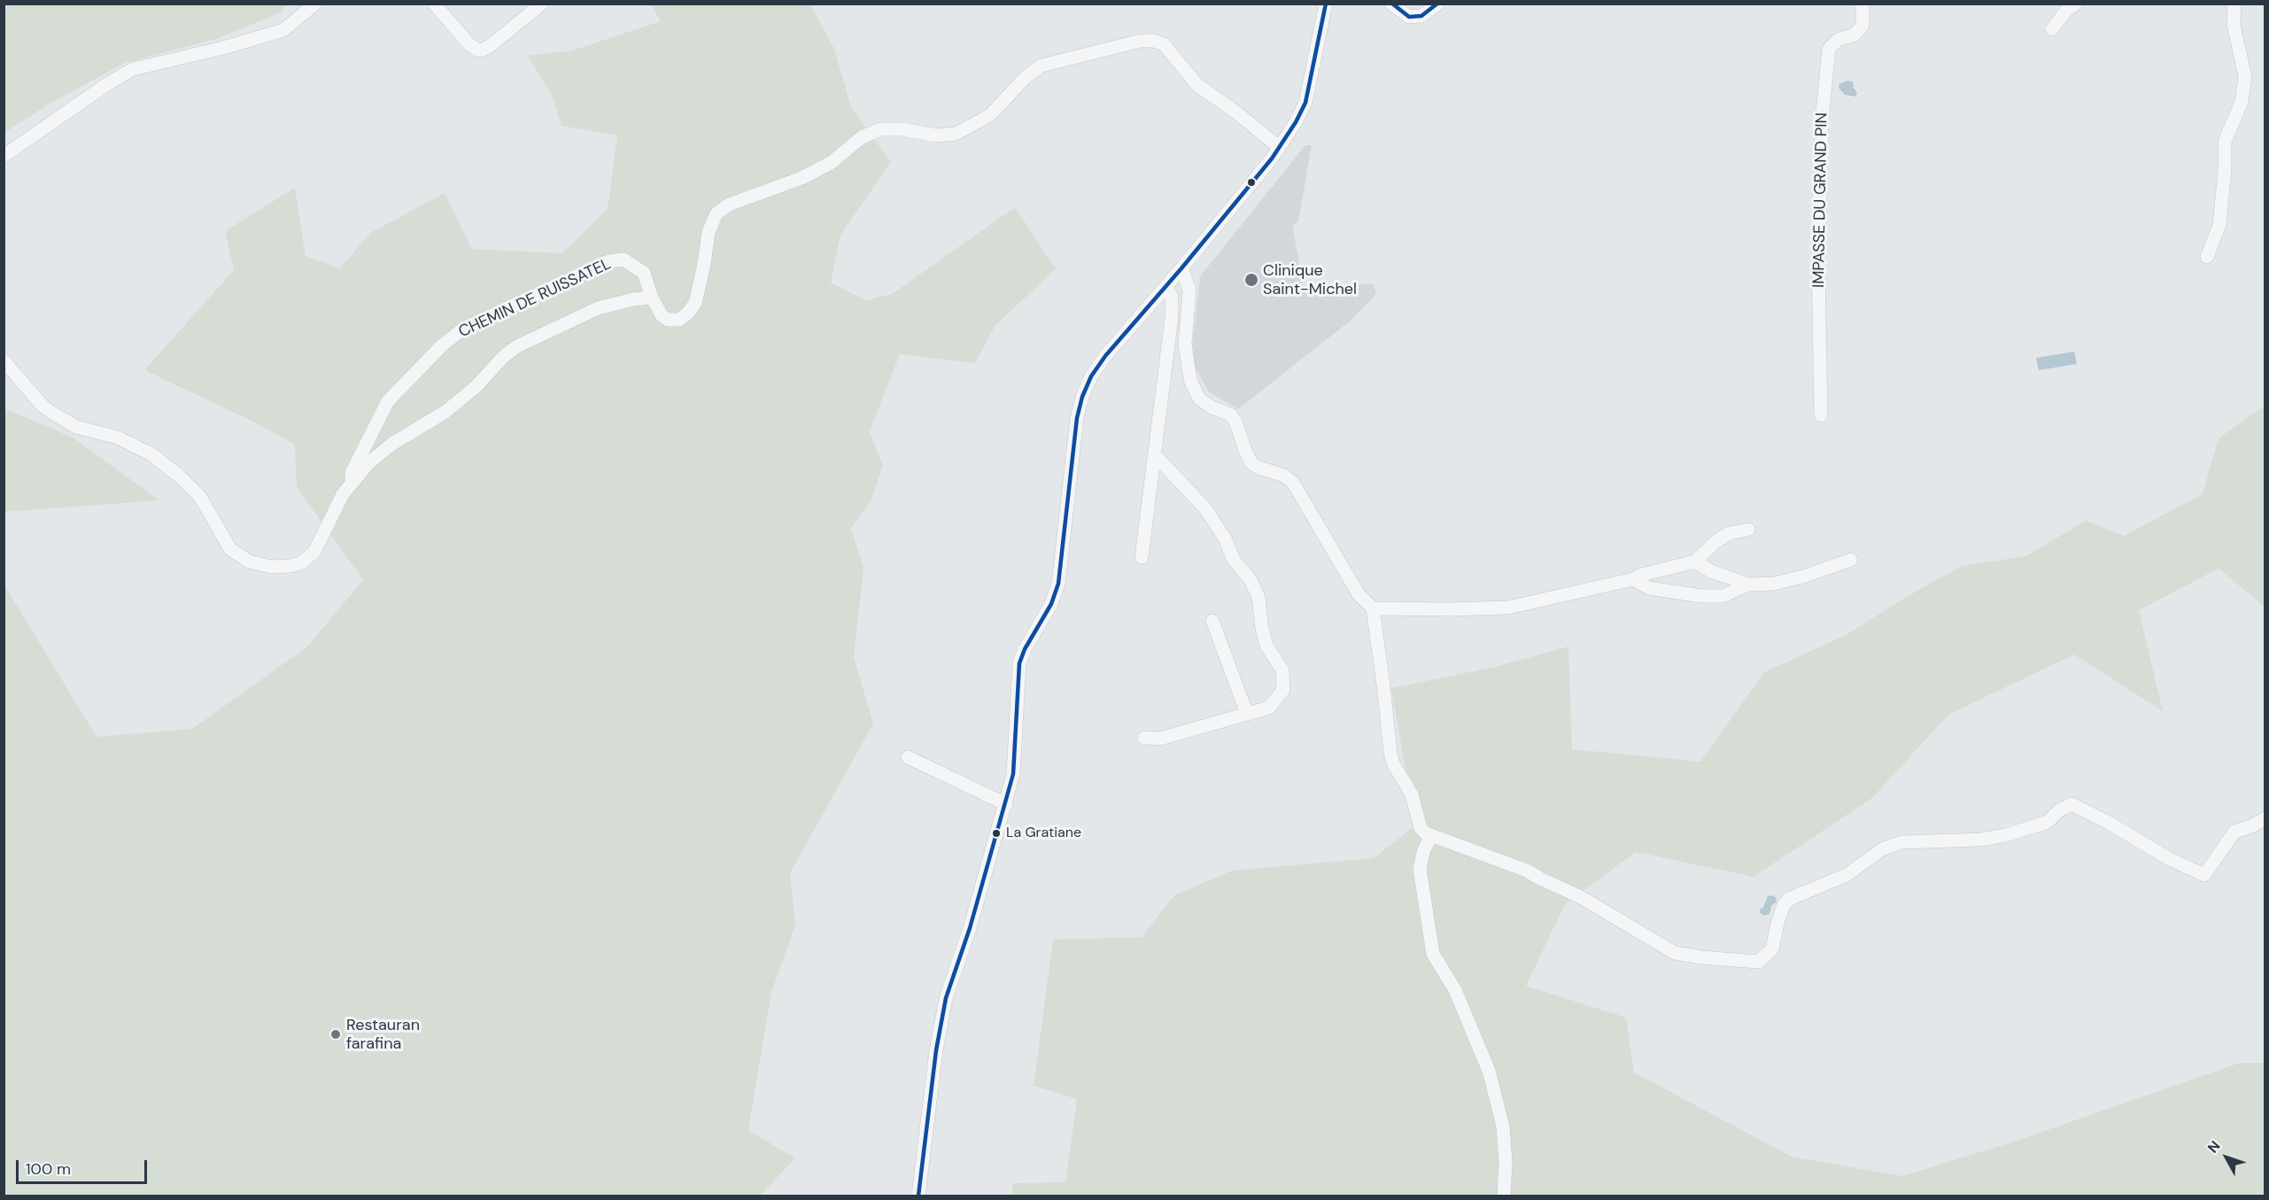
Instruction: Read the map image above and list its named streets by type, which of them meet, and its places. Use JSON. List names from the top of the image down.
{
  "streets": {
    "street": ["IMPASSE DU GRAND PIN", "CHEMIN DE RUISSATEL"]
  },
  "places": ["Clinique Saint-Michel", "La Gratiane", "Restauran farafina"],
  "scale_bar": "100 m",
  "north": "top left"
}
